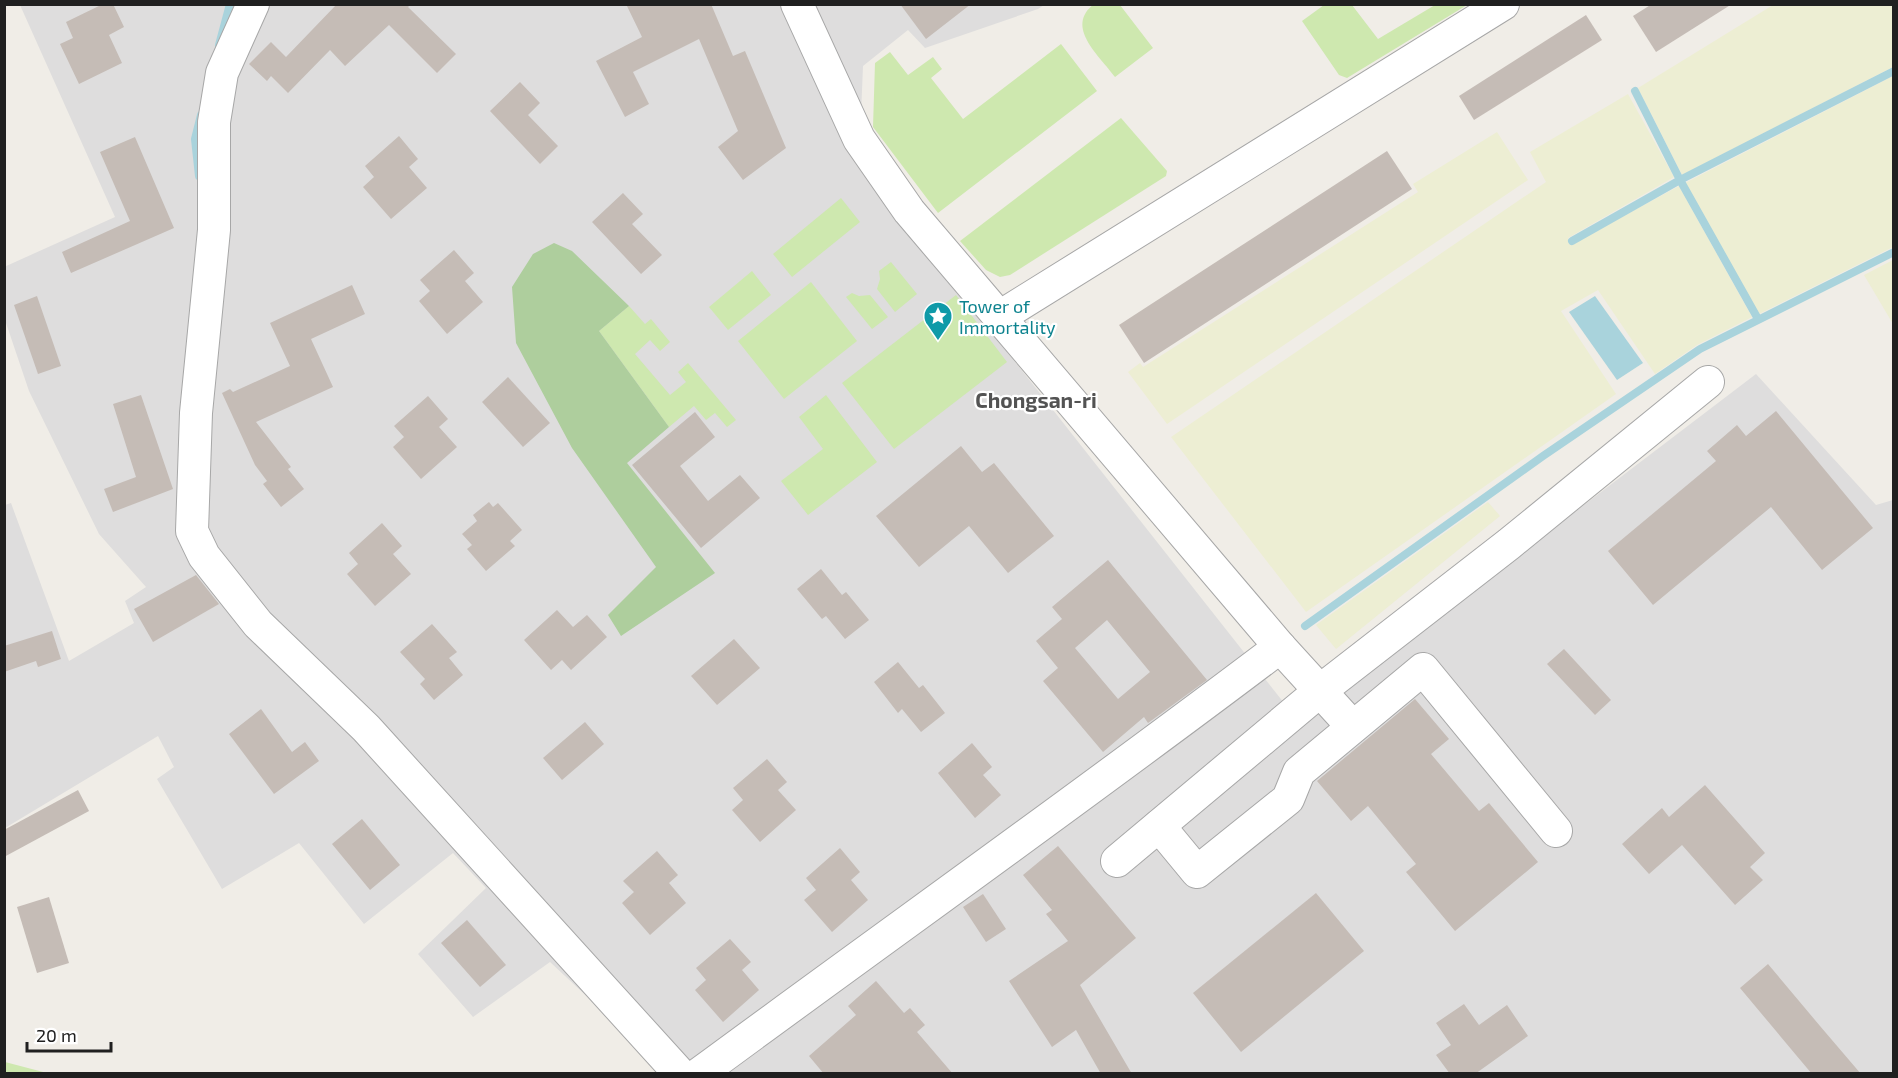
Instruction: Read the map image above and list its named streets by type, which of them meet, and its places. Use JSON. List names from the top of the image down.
{
  "districts": ["Chongsan-ri"],
  "places": {
    "place": ["Tower of Immortality"]
  },
  "scale_bar": "20 m"
}
